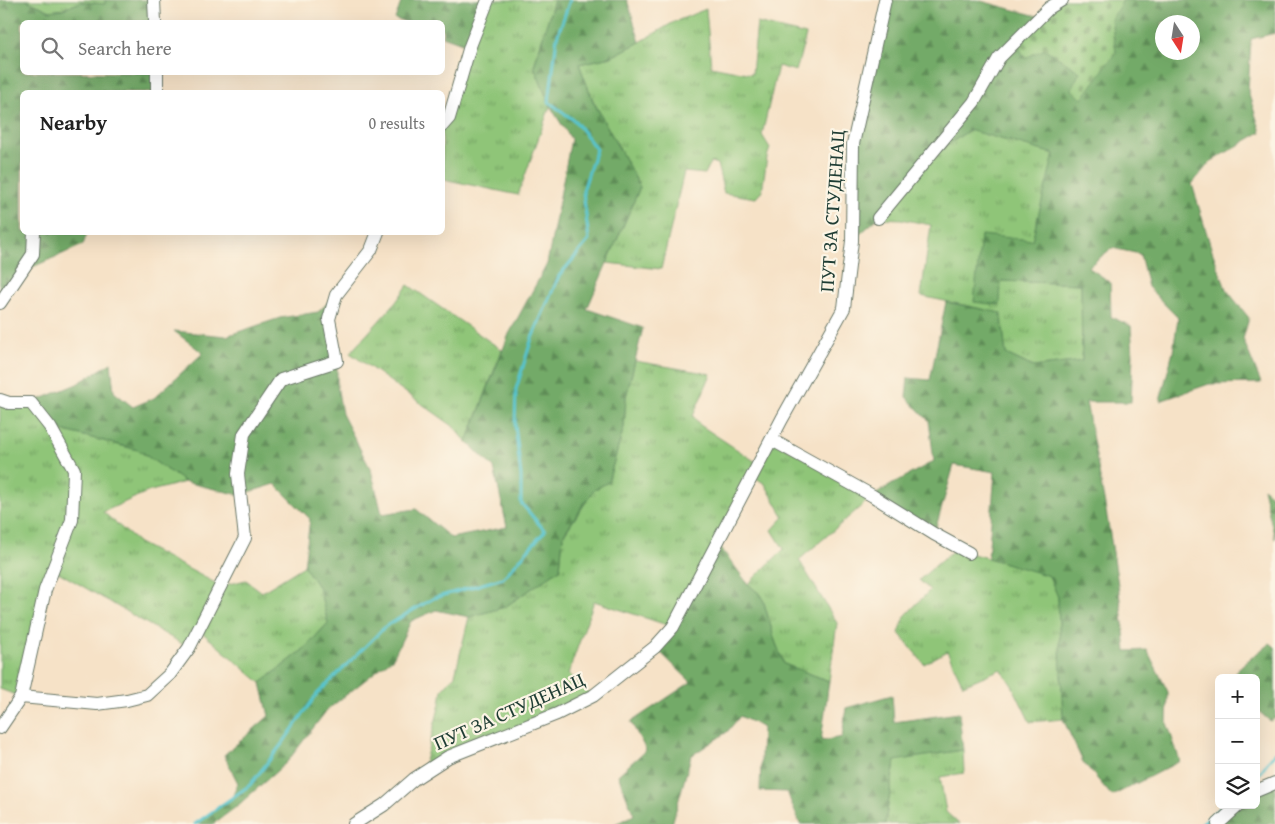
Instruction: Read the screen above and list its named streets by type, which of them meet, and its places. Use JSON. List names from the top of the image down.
{
  "streets": {
    "street": ["ПУТ ЗА СТУДЕНАЦ"]
  },
  "north": "bottom",
  "page": {
    "search": "Search here",
    "heading": ["Nearby", "0 results"],
    "map_buttons": ["+", "−"]
  }
}
